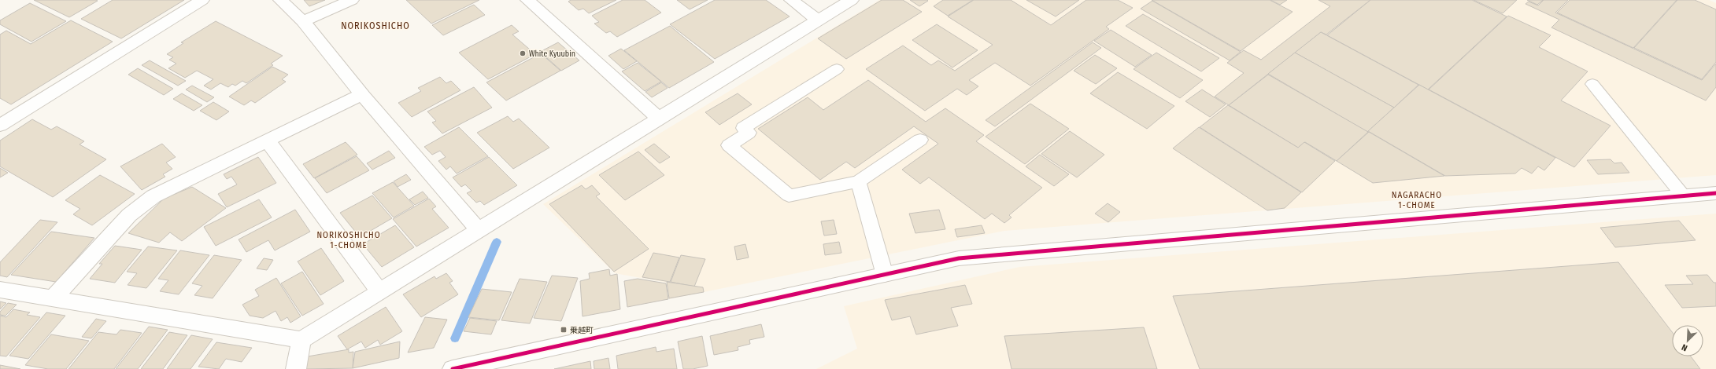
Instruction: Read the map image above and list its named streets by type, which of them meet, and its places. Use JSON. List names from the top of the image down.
{
  "districts": ["NORIKOSHICHO", "NAGARACHO 1-CHOME", "NORIKOSHICHO 1-CHOME"],
  "places": {
    "other": ["White Kyuubin"],
    "transit": ["乗越町"]
  },
  "north": "bottom left"
}
